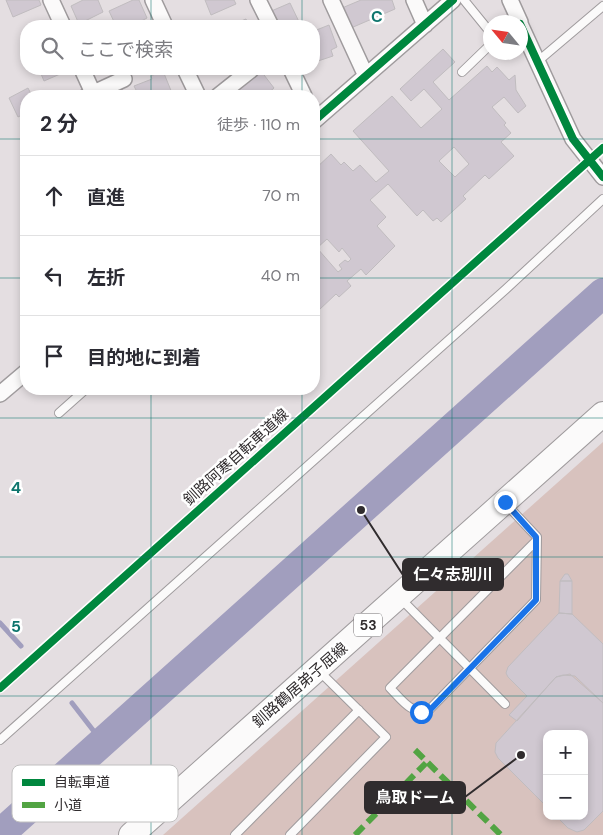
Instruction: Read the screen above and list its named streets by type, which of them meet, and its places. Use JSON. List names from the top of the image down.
{
  "streets": {
    "main road": ["53", "釧路鶴居弟子屈線"],
    "cycle path": ["釧路阿寒自転車道線"]
  },
  "places": ["仁々志別川", "鳥取ドーム"],
  "legend": ["自転車道", "小道"],
  "north": "top left",
  "page": {
    "search": "ここで検索",
    "heading": ["2 分", "徒歩 · 110 m"],
    "list": [
      ["直進", "70 m"],
      ["左折", "40 m"],
      "目的地に到着"
    ],
    "map_buttons": ["+", "−"]
  },
  "grid": {
    "columns": ["C"],
    "rows": ["4", "5"]
  }
}
